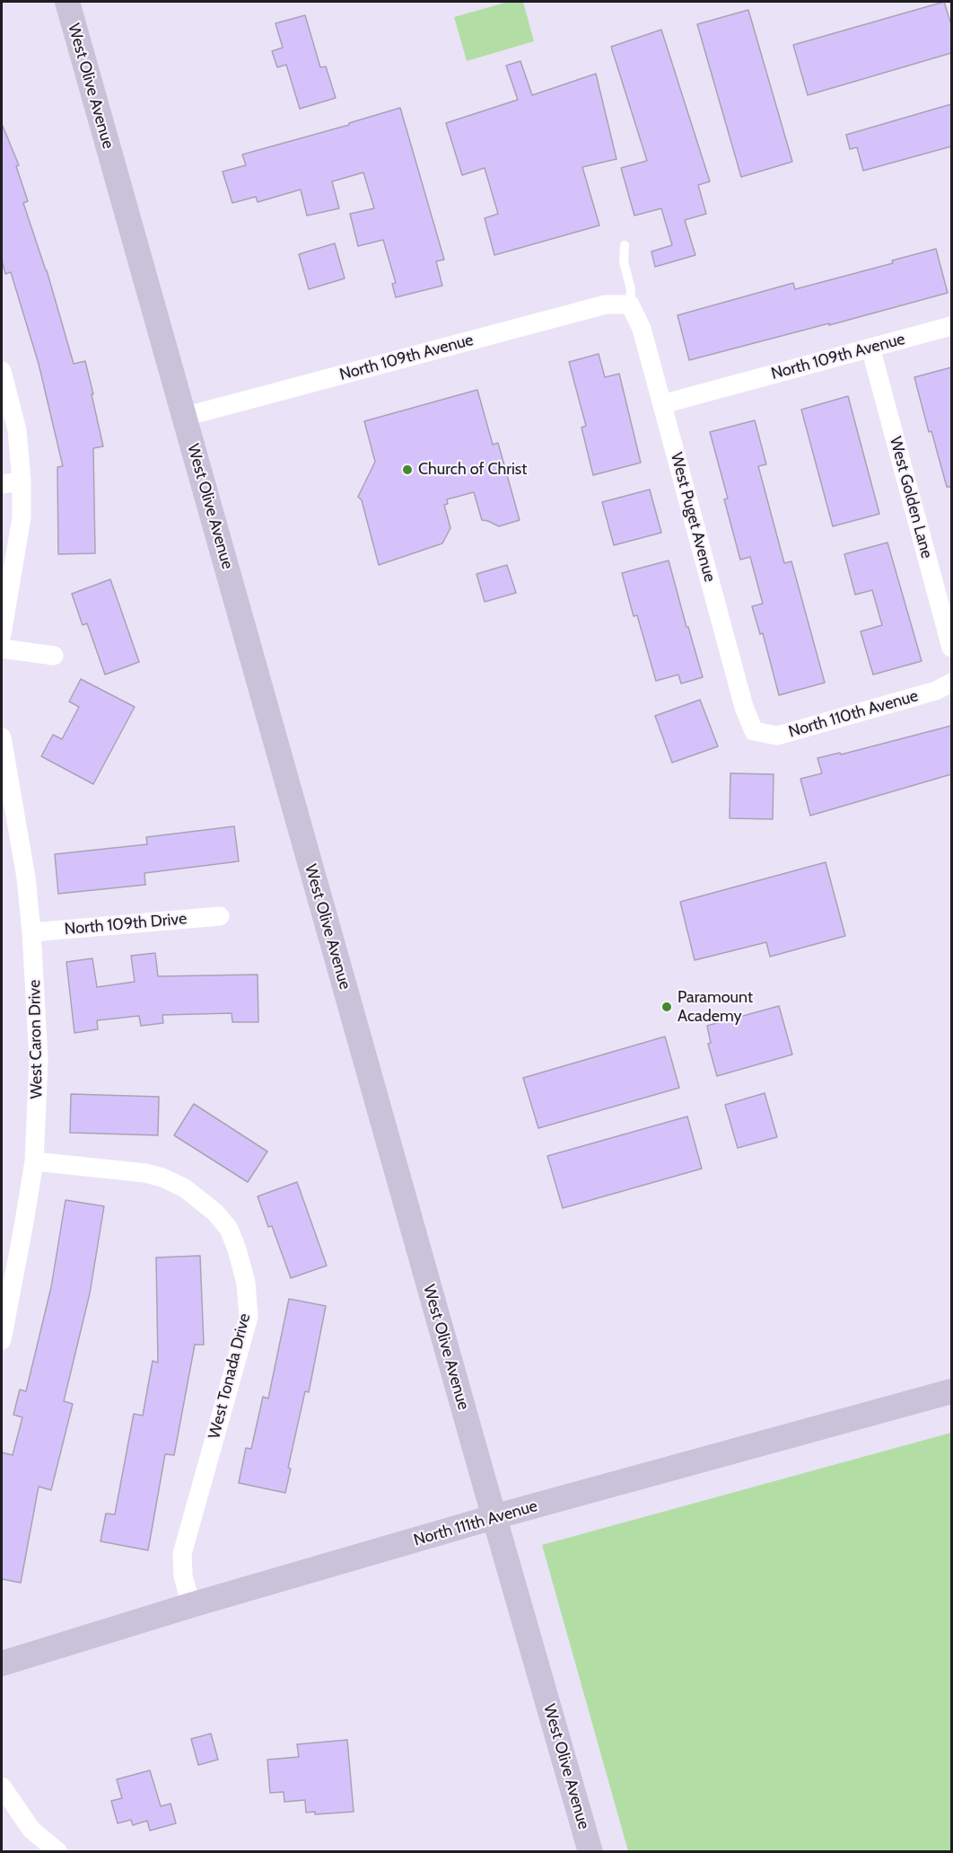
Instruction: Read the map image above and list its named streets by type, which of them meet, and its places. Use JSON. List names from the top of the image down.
{
  "streets": {
    "main road": ["West Olive Avenue", "North 111th Avenue"],
    "street": [
      "North 109th Avenue",
      "West Golden Lane",
      "West Puget Avenue",
      "North 110th Avenue",
      "North 109th Drive",
      "West Caron Drive",
      "West Tonada Drive"
    ]
  },
  "crossings": [
    ["West Olive Avenue", "North 109th Avenue"],
    ["West Olive Avenue", "North 111th Avenue"],
    ["North 109th Avenue", "West Golden Lane"],
    ["North 109th Avenue", "West Puget Avenue"],
    ["West Puget Avenue", "North 110th Avenue"],
    ["North 109th Drive", "West Caron Drive"],
    ["West Caron Drive", "West Tonada Drive"],
    ["West Tonada Drive", "North 111th Avenue"]
  ],
  "places": ["Church of Christ", "Paramount Academy"]
}
